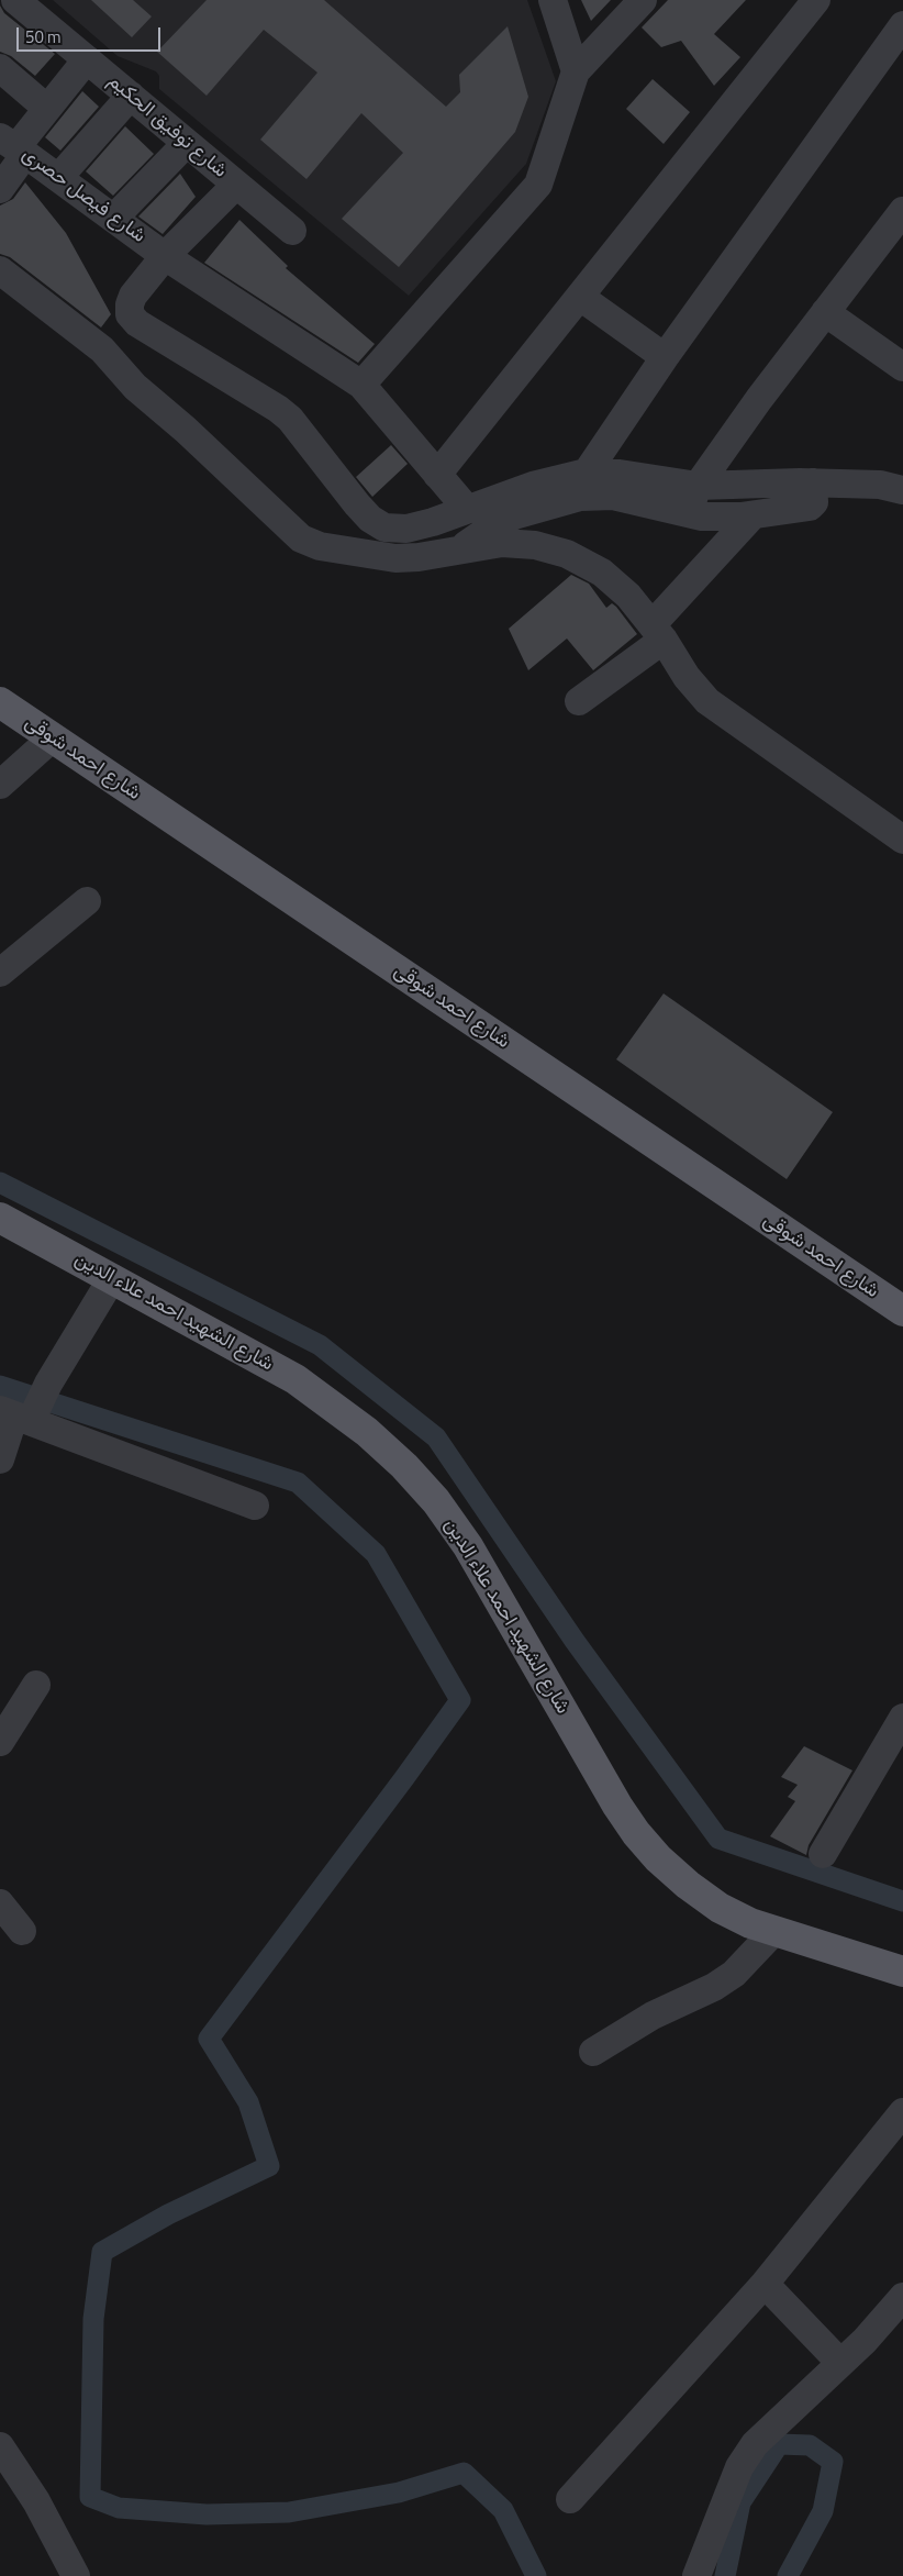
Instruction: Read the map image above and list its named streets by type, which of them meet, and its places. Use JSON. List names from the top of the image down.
{
  "streets": {
    "main road": ["شارع احمد شوقى", "شارع الشهيد احمد علاء الدين"],
    "street": ["شارع توفيق الحكيم", "شارع فيصل حصرى"]
  },
  "scale_bar": "50 m"
}
